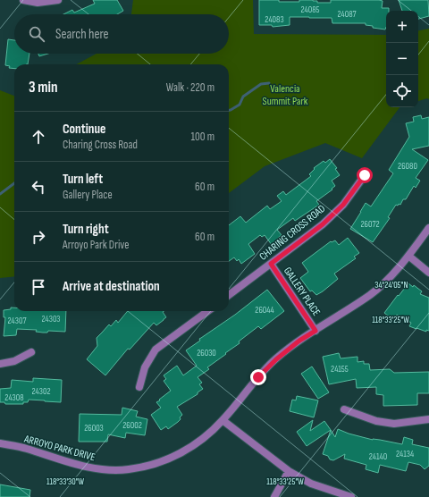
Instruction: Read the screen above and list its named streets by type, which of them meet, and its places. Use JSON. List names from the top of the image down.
{
  "streets": {
    "street": ["CHARING CROSS ROAD", "GALLERY PLACE", "ARROYO PARK DRIVE"]
  },
  "crossings": [
    ["CHARING CROSS ROAD", "GALLERY PLACE"],
    ["GALLERY PLACE", "ARROYO PARK DRIVE"]
  ],
  "parks": ["Valencia Summit Park"],
  "house_numbers": [
    "24085",
    "24087",
    "24083",
    "26080",
    "26072",
    "26044",
    "24303",
    "24307",
    "26030",
    "24155",
    "24302",
    "24308",
    "26002",
    "26003",
    "24134",
    "24140"
  ],
  "page": {
    "map_buttons": ["+", "−"],
    "search": "Search here",
    "heading": ["3 min", "Walk · 220 m"],
    "list": [
      ["Continue", "Charing Cross Road", "100 m"],
      ["Turn left", "Gallery Place", "60 m"],
      ["Turn right", "Arroyo Park Drive", "60 m"],
      "Arrive at destination"
    ]
  },
  "coordinates": ["34°24'05\"N", "118°33'25\"W", "118°33'30\"W"]
}
